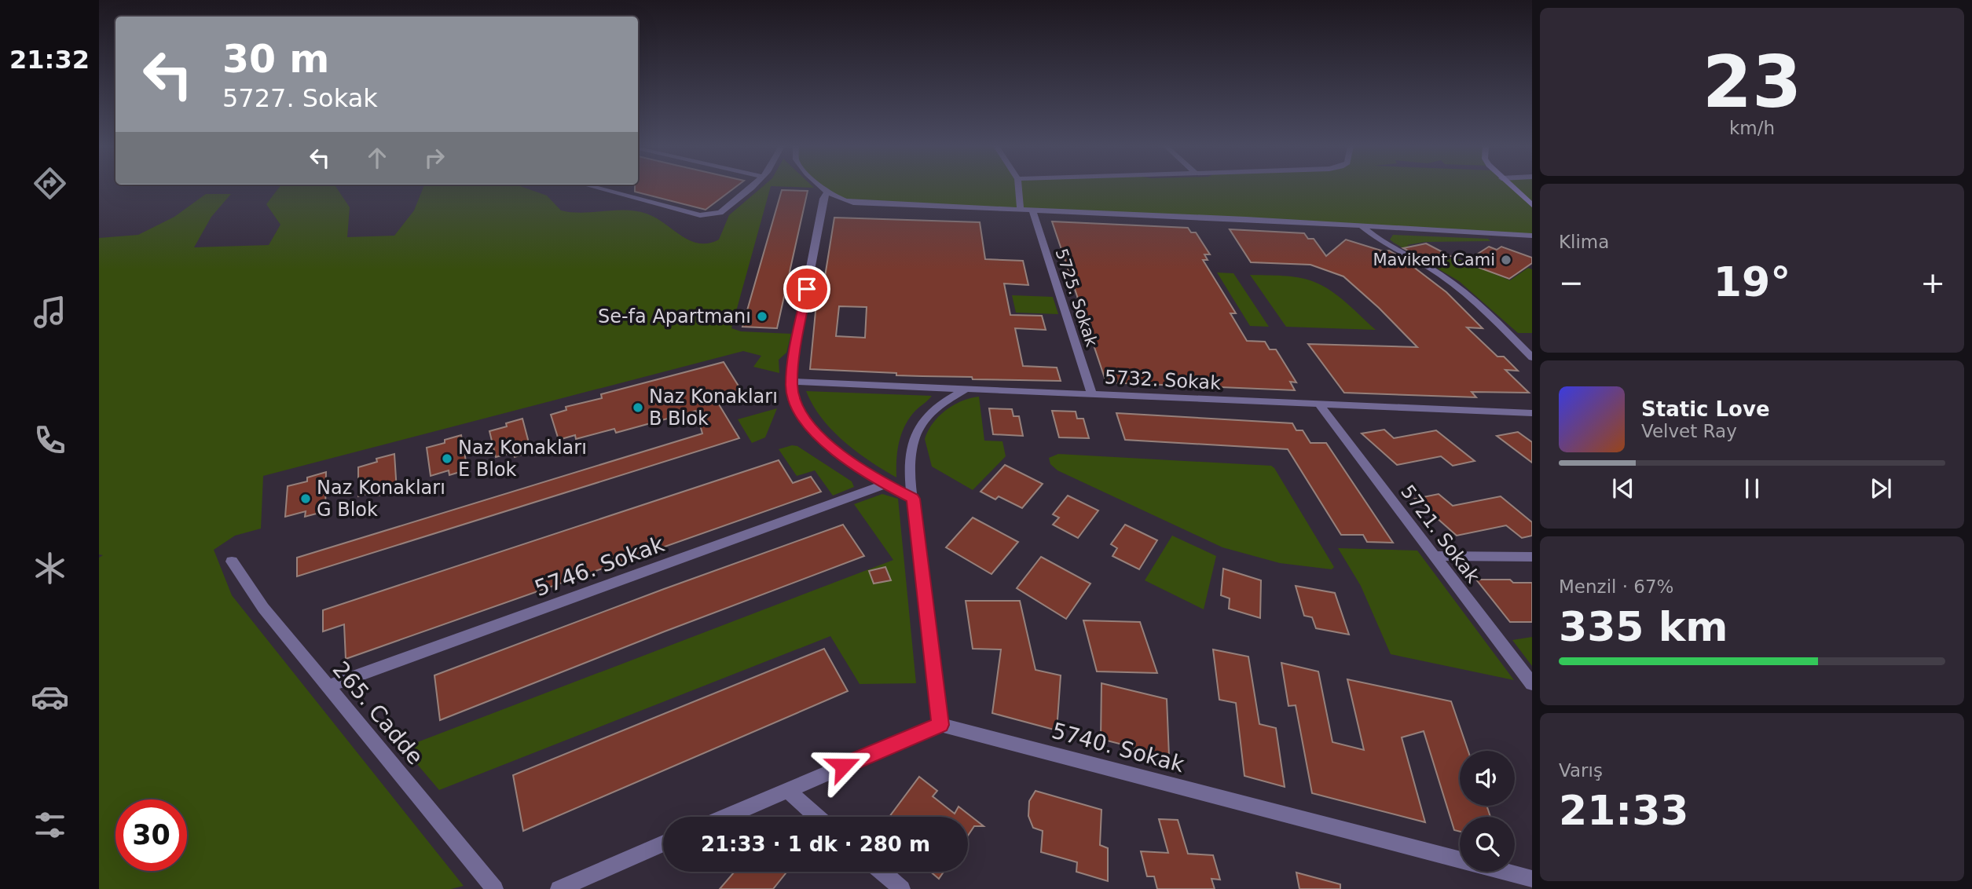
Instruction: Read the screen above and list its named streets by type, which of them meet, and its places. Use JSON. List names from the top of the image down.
{
  "streets": {
    "street": [
      "5725. Sokak",
      "5732. Sokak",
      "5721. Sokak",
      "5746. Sokak",
      "265. Cadde",
      "5740. Sokak"
    ]
  },
  "crossings": [
    ["5725. Sokak", "5732. Sokak"],
    ["5732. Sokak", "5721. Sokak"],
    ["5746. Sokak", "265. Cadde"]
  ],
  "places": [
    "Mavikent Cami",
    "Se-fa Apartmanı",
    "Naz Konakları B Blok",
    "Naz Konakları E Blok",
    "Naz Konakları G Blok"
  ],
  "page": {
    "tabs": "21:32",
    "tile": [
      ["23", "km/h"],
      "Klima",
      ["Menzil · 67%", "335 km"],
      ["Varış", "21:33"]
    ],
    "turn": ["30 m", "5727. Sokak"],
    "heat": ["−", "19°", "+"],
    "song": ["Static Love", "Velvet Ray"],
    "limit": "30",
    "trip": "21:33 · 1 dk · 280 m"
  }
}
